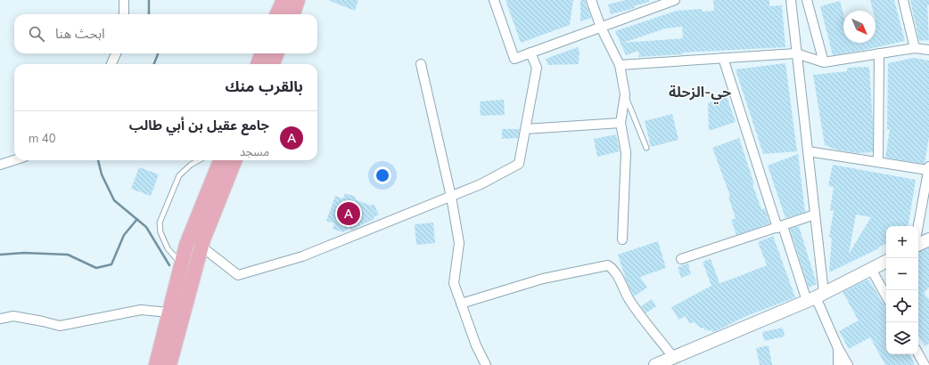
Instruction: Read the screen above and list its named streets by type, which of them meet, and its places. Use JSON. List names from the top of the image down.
{
  "districts": ["حي-الزحلة"],
  "north": "bottom right",
  "page": {
    "search": "ابحث هنا",
    "heading": "بالقرب منك",
    "list": [
      {
        "mark": "A",
        "name": "جامع عقيل بن أبي طالب",
        "note": "مسجد",
        "value": "40 m"
      }
    ],
    "pins": "A",
    "map_buttons": ["+", "−"]
  }
}
